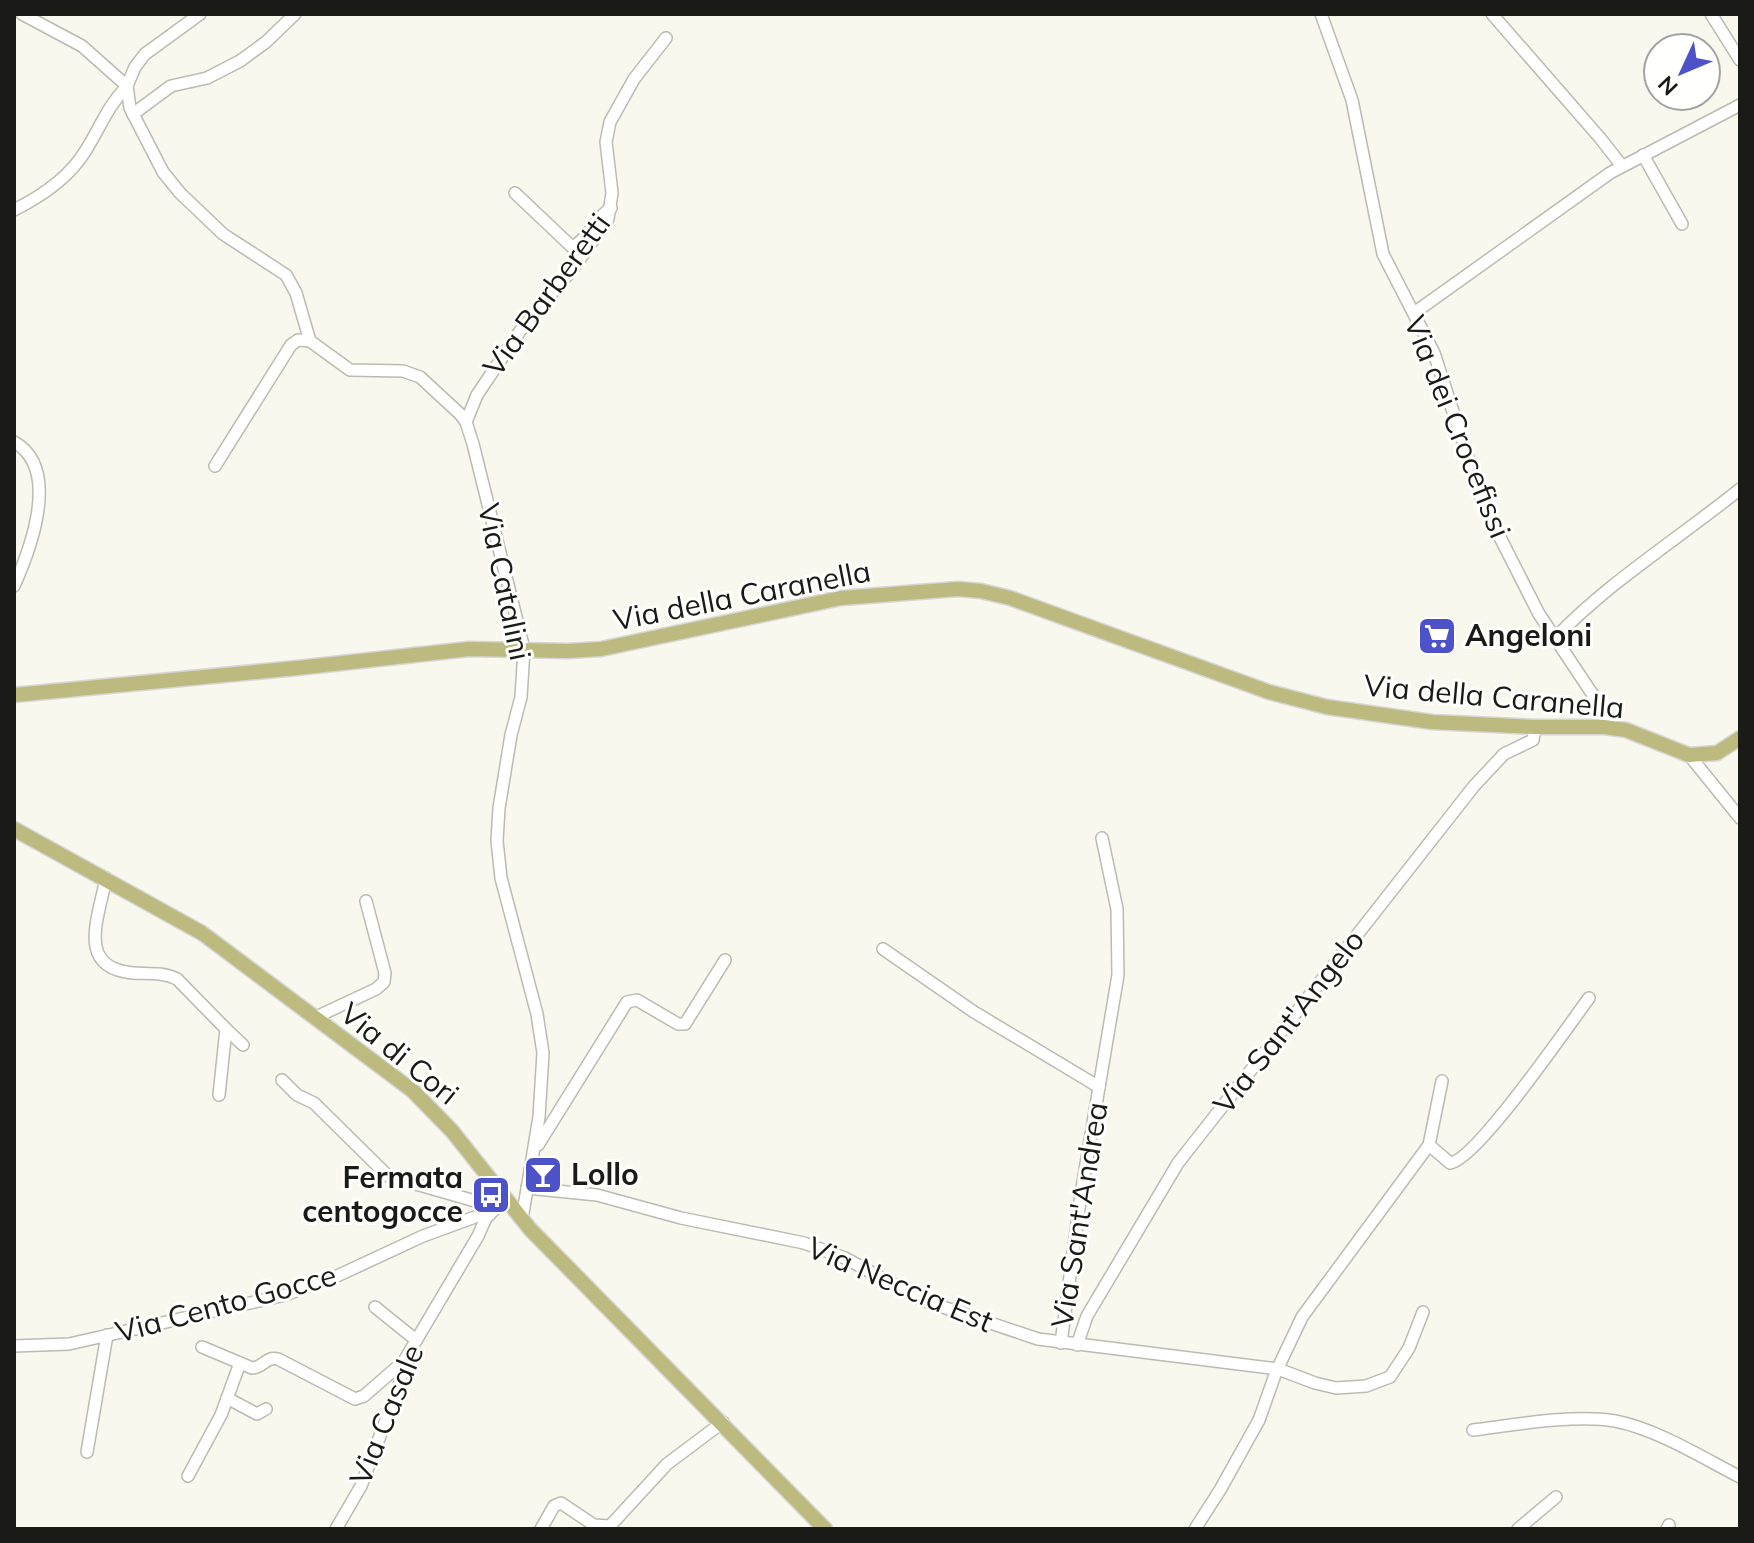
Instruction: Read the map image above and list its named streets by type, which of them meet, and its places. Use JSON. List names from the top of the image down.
{
  "streets": {
    "main road": ["Via della Caranella", "Via di Cori"],
    "street": [
      "Via Barberetti",
      "Via dei Crocefissi",
      "Via Catalini",
      "Via Sant'Angelo",
      "Via Sant'Andrea",
      "Via Neccia Est",
      "Via Cento Gocce",
      "Via Casale"
    ]
  },
  "crossings": [
    ["Via Barberetti", "Via Catalini"],
    ["Via dei Crocefissi", "Via della Caranella"],
    ["Via Catalini", "Via della Caranella"],
    ["Via Catalini", "Via di Cori"],
    ["Via Catalini", "Via Neccia Est"],
    ["Via della Caranella", "Via Sant'Angelo"],
    ["Via Sant'Angelo", "Via Neccia Est"],
    ["Via Sant'Andrea", "Via Neccia Est"],
    ["Via Cento Gocce", "Via Casale"]
  ],
  "places": {
    "supermarket": ["Angeloni"],
    "bar": ["Lollo"],
    "bus stop": ["Fermata centogocce"]
  },
  "north": "bottom left"
}
